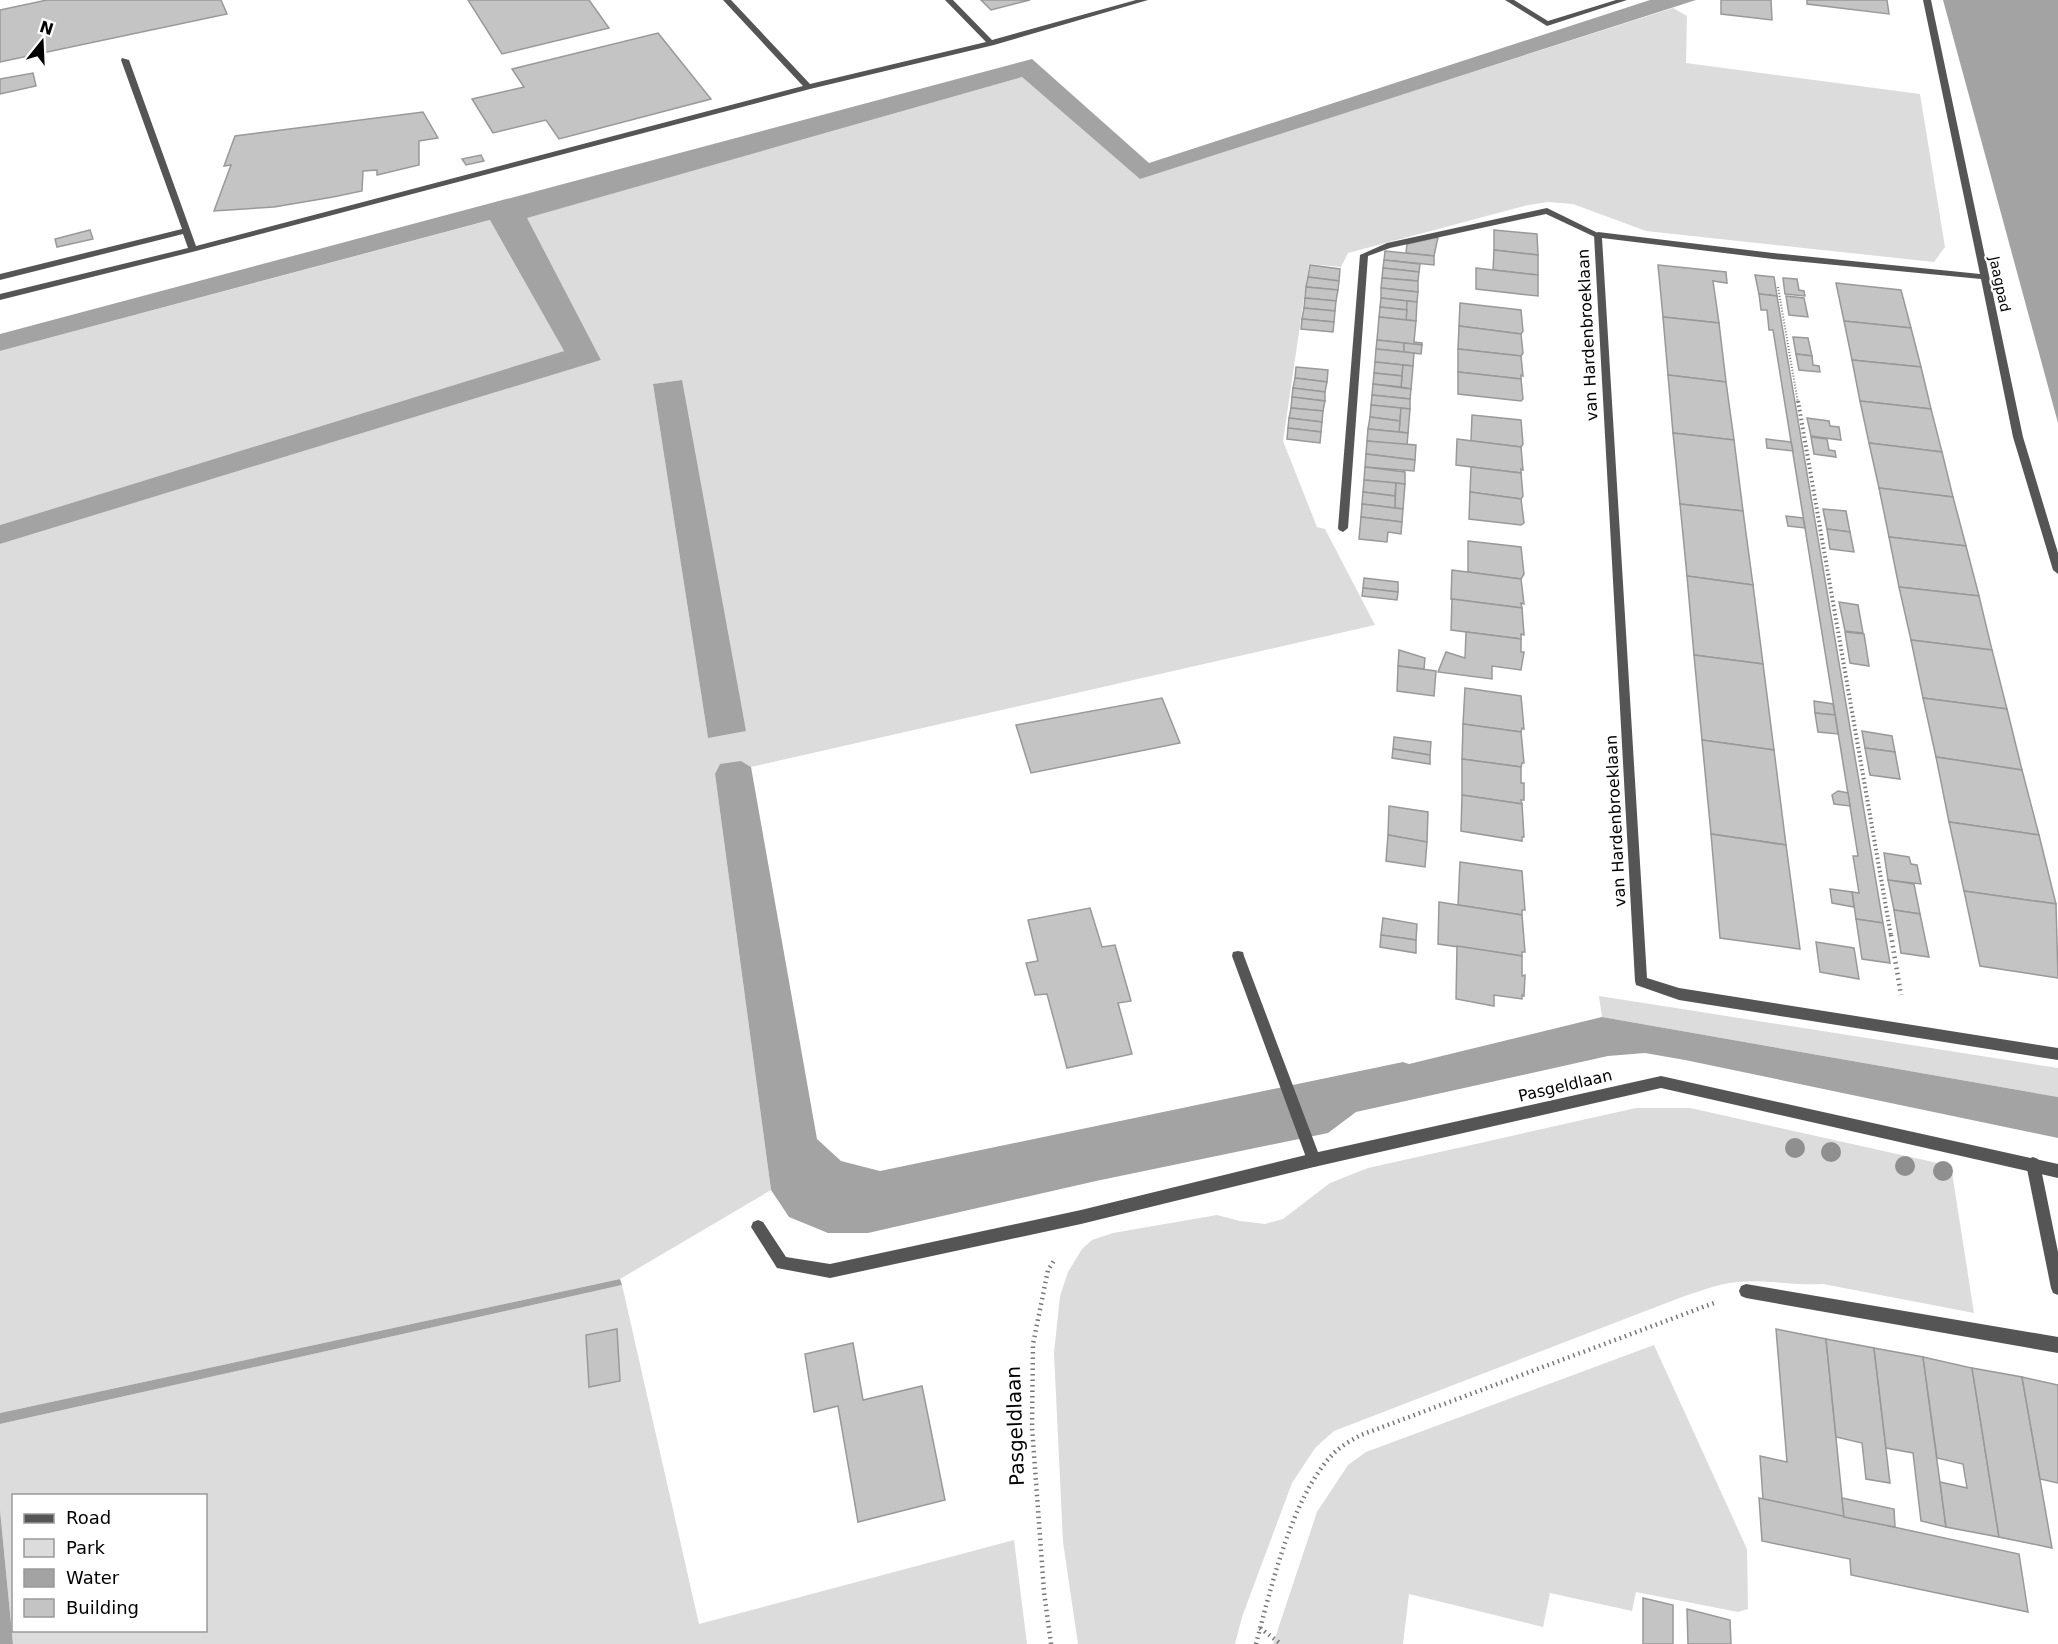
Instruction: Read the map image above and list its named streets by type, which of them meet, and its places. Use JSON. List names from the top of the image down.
{
  "streets": {
    "street": ["Jaagpad", "van Hardenbroeklaan", "Pasgeldlaan"]
  },
  "crossings": [
    ["Jaagpad", "van Hardenbroeklaan"]
  ],
  "legend": [
    "Road",
    "Park",
    "Water",
    "Building"
  ],
  "north": "top"
}
